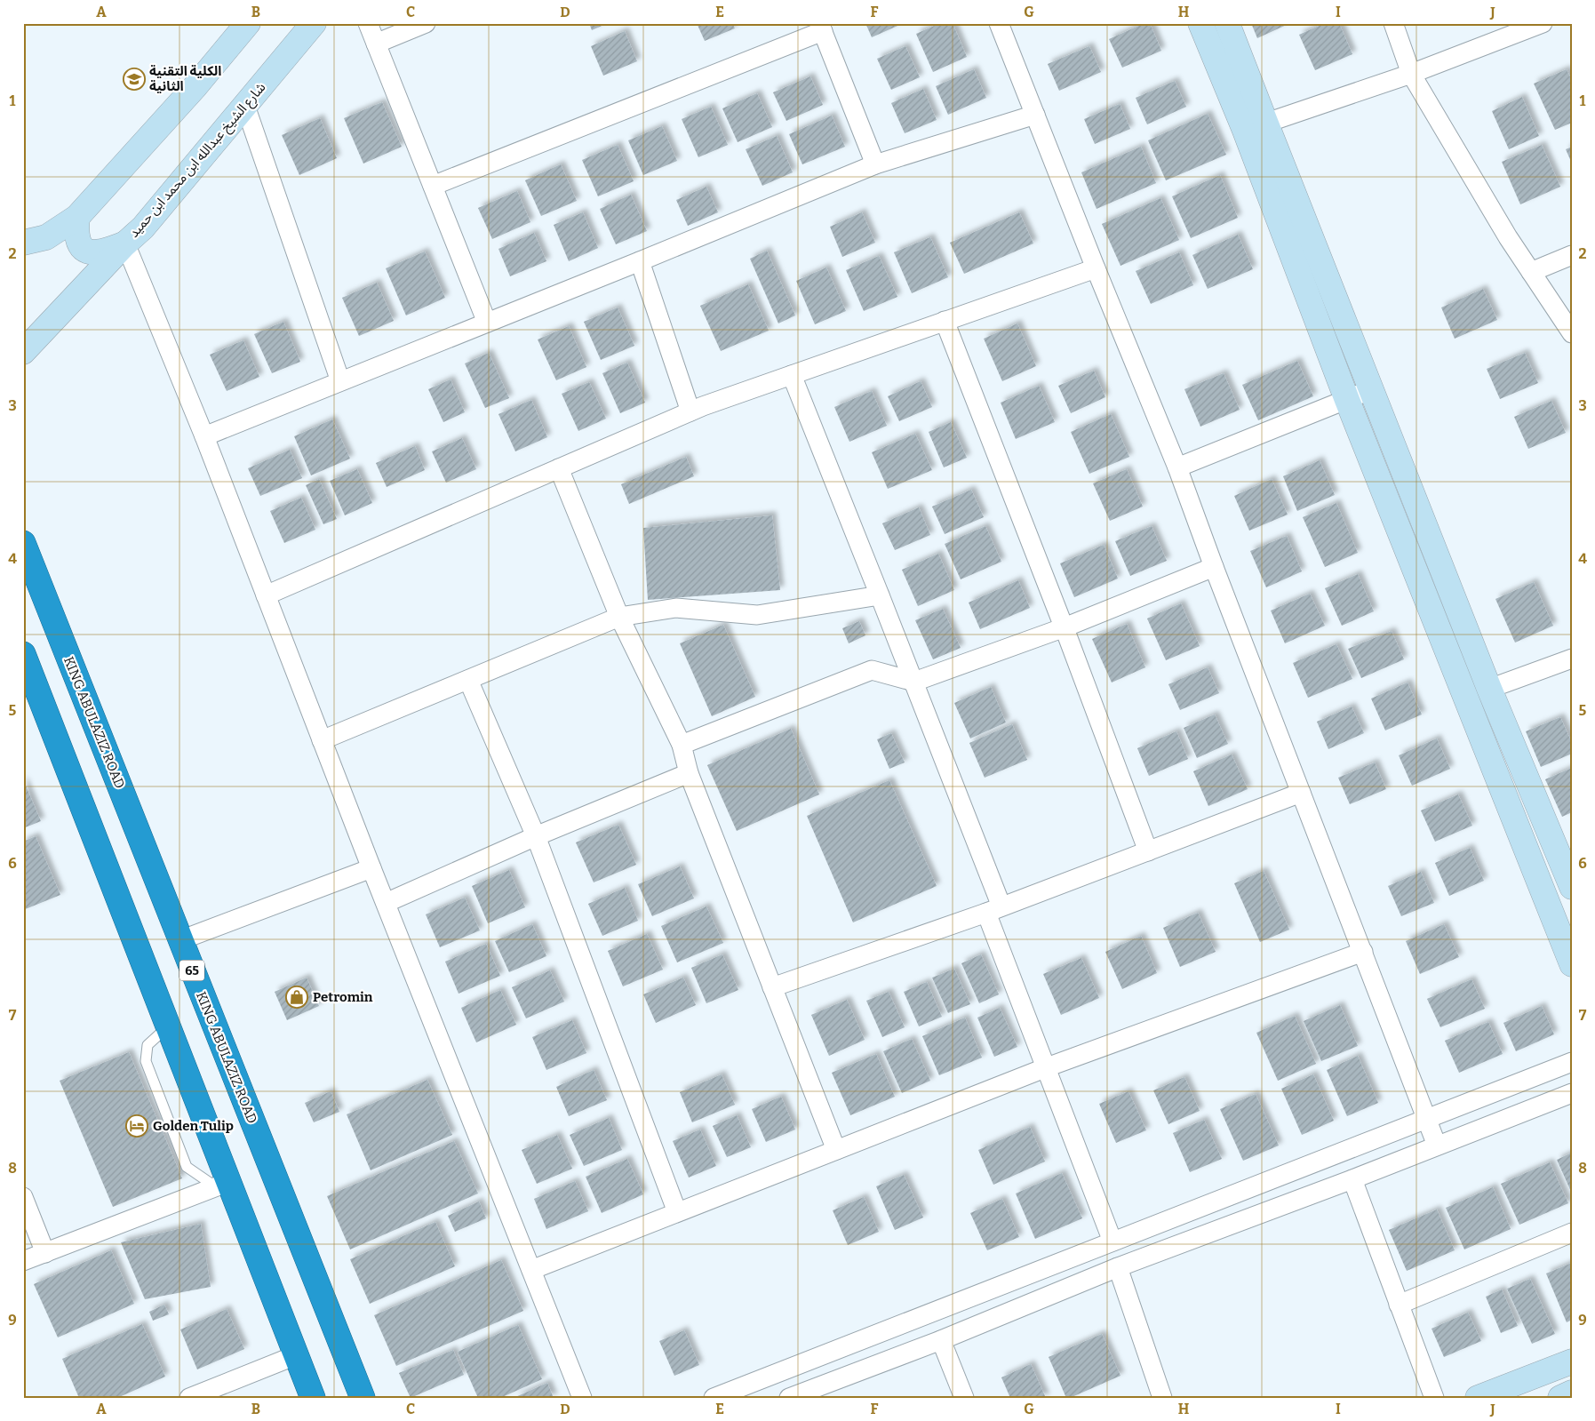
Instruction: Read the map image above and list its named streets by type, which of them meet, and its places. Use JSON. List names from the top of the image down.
{
  "streets": {
    "highway": ["KING ABULAZIZ ROAD", "65"],
    "street": ["شارع الشيخ عبدالله ابن محمد ابن حميد"]
  },
  "places": {
    "school or university": ["الكلية التقنية الثانية"],
    "shop": ["Petromin"],
    "hotel": ["Golden Tulip"]
  },
  "grid": {
    "columns": [
      "A",
      "B",
      "C",
      "D",
      "E",
      "F",
      "G",
      "H",
      "I",
      "J"
    ],
    "rows": [
      "1",
      "2",
      "3",
      "4",
      "5",
      "6",
      "7",
      "8",
      "9"
    ]
  }
}
